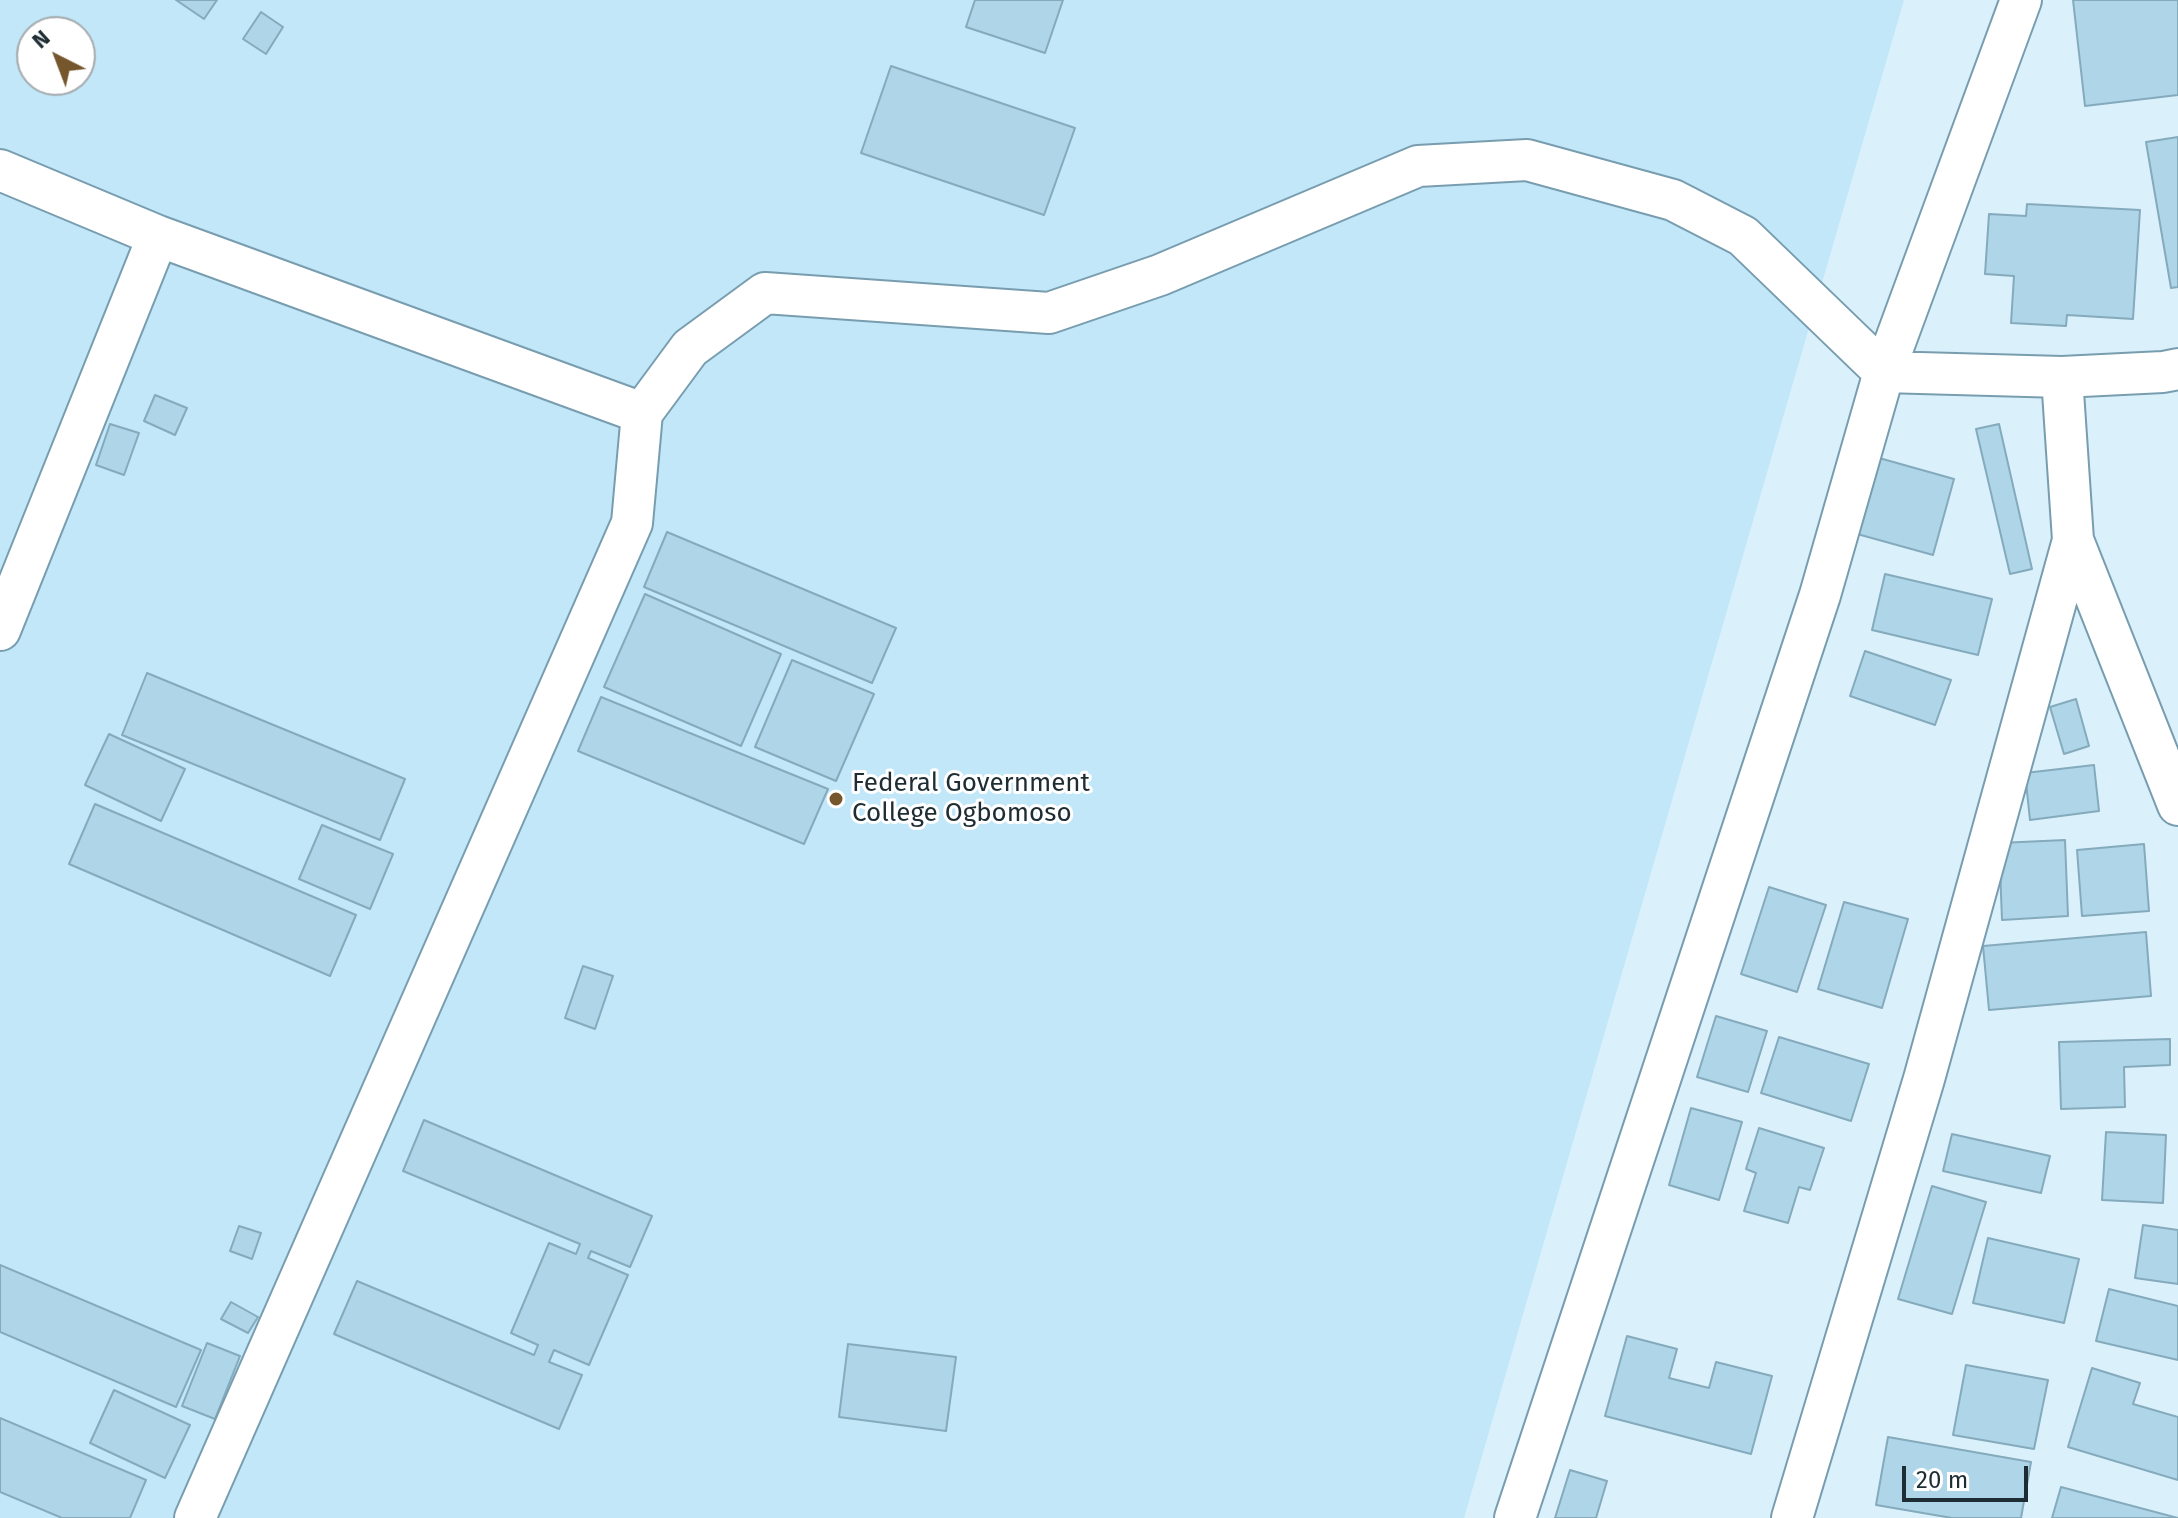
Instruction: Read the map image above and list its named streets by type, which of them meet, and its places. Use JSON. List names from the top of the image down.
{
  "places": ["Federal Government College Ogbomoso"],
  "scale_bar": "20 m",
  "north": "top left"
}
